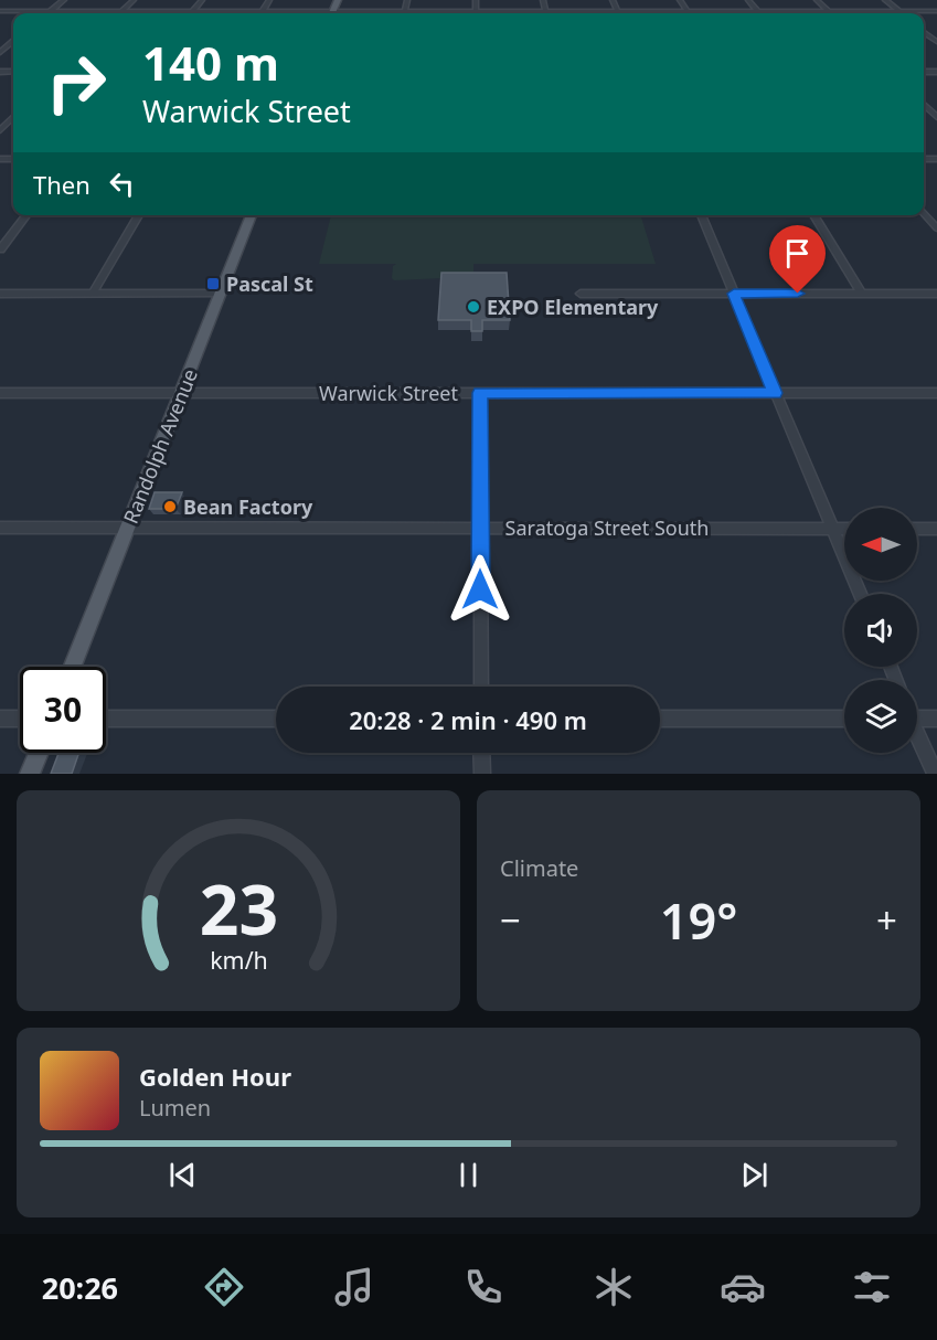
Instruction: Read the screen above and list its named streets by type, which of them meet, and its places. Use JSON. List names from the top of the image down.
{
  "streets": {
    "main road": ["Randolph Avenue"],
    "street": ["Warwick Street", "Saratoga Street South"]
  },
  "crossings": [
    ["Warwick Street", "Randolph Avenue"],
    ["Randolph Avenue", "Saratoga Street South"]
  ],
  "places": {
    "transit": ["Pascal St"],
    "other": ["EXPO Elementary", "Bean Factory"]
  },
  "north": "left",
  "page": {
    "turn": ["140 m", "Warwick Street"],
    "then": "Then",
    "limit": "30",
    "trip": "20:28 · 2 min · 490 m",
    "tile": "Climate",
    "heat": ["−", "19°", "+"],
    "song": ["Golden Hour", "Lumen"],
    "tabs": "20:26",
    "gauge": ["23", "km/h"]
  }
}
